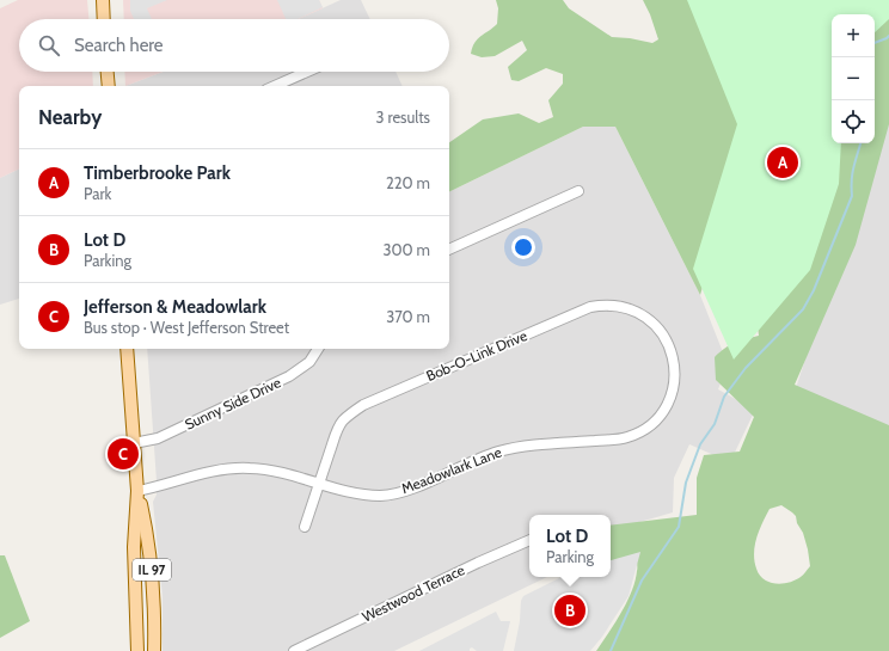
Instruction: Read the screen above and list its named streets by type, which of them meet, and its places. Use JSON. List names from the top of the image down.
{
  "streets": {
    "main road": ["IL 97"],
    "street": [
      "Bob-O-Link Drive",
      "Sunny Side Drive",
      "Meadowlark Lane",
      "Westwood Terrace"
    ]
  },
  "crossings": [
    ["Bob-O-Link Drive", "Meadowlark Lane"],
    ["Sunny Side Drive", "IL 97"],
    ["Meadowlark Lane", "IL 97"]
  ],
  "page": {
    "map_buttons": ["+", "−"],
    "search": "Search here",
    "heading": ["Nearby", "3 results"],
    "pins": ["A", "C", "B"],
    "list": [
      {
        "mark": "A",
        "name": "Timberbrooke Park",
        "note": "Park",
        "value": "220 m"
      },
      {
        "mark": "B",
        "name": "Lot D",
        "note": "Parking",
        "value": "300 m"
      },
      {
        "mark": "C",
        "name": "Jefferson & Meadowlark",
        "note": "Bus stop · West Jefferson Street",
        "value": "370 m"
      }
    ],
    "popup": ["Lot D", "Parking"]
  }
}
